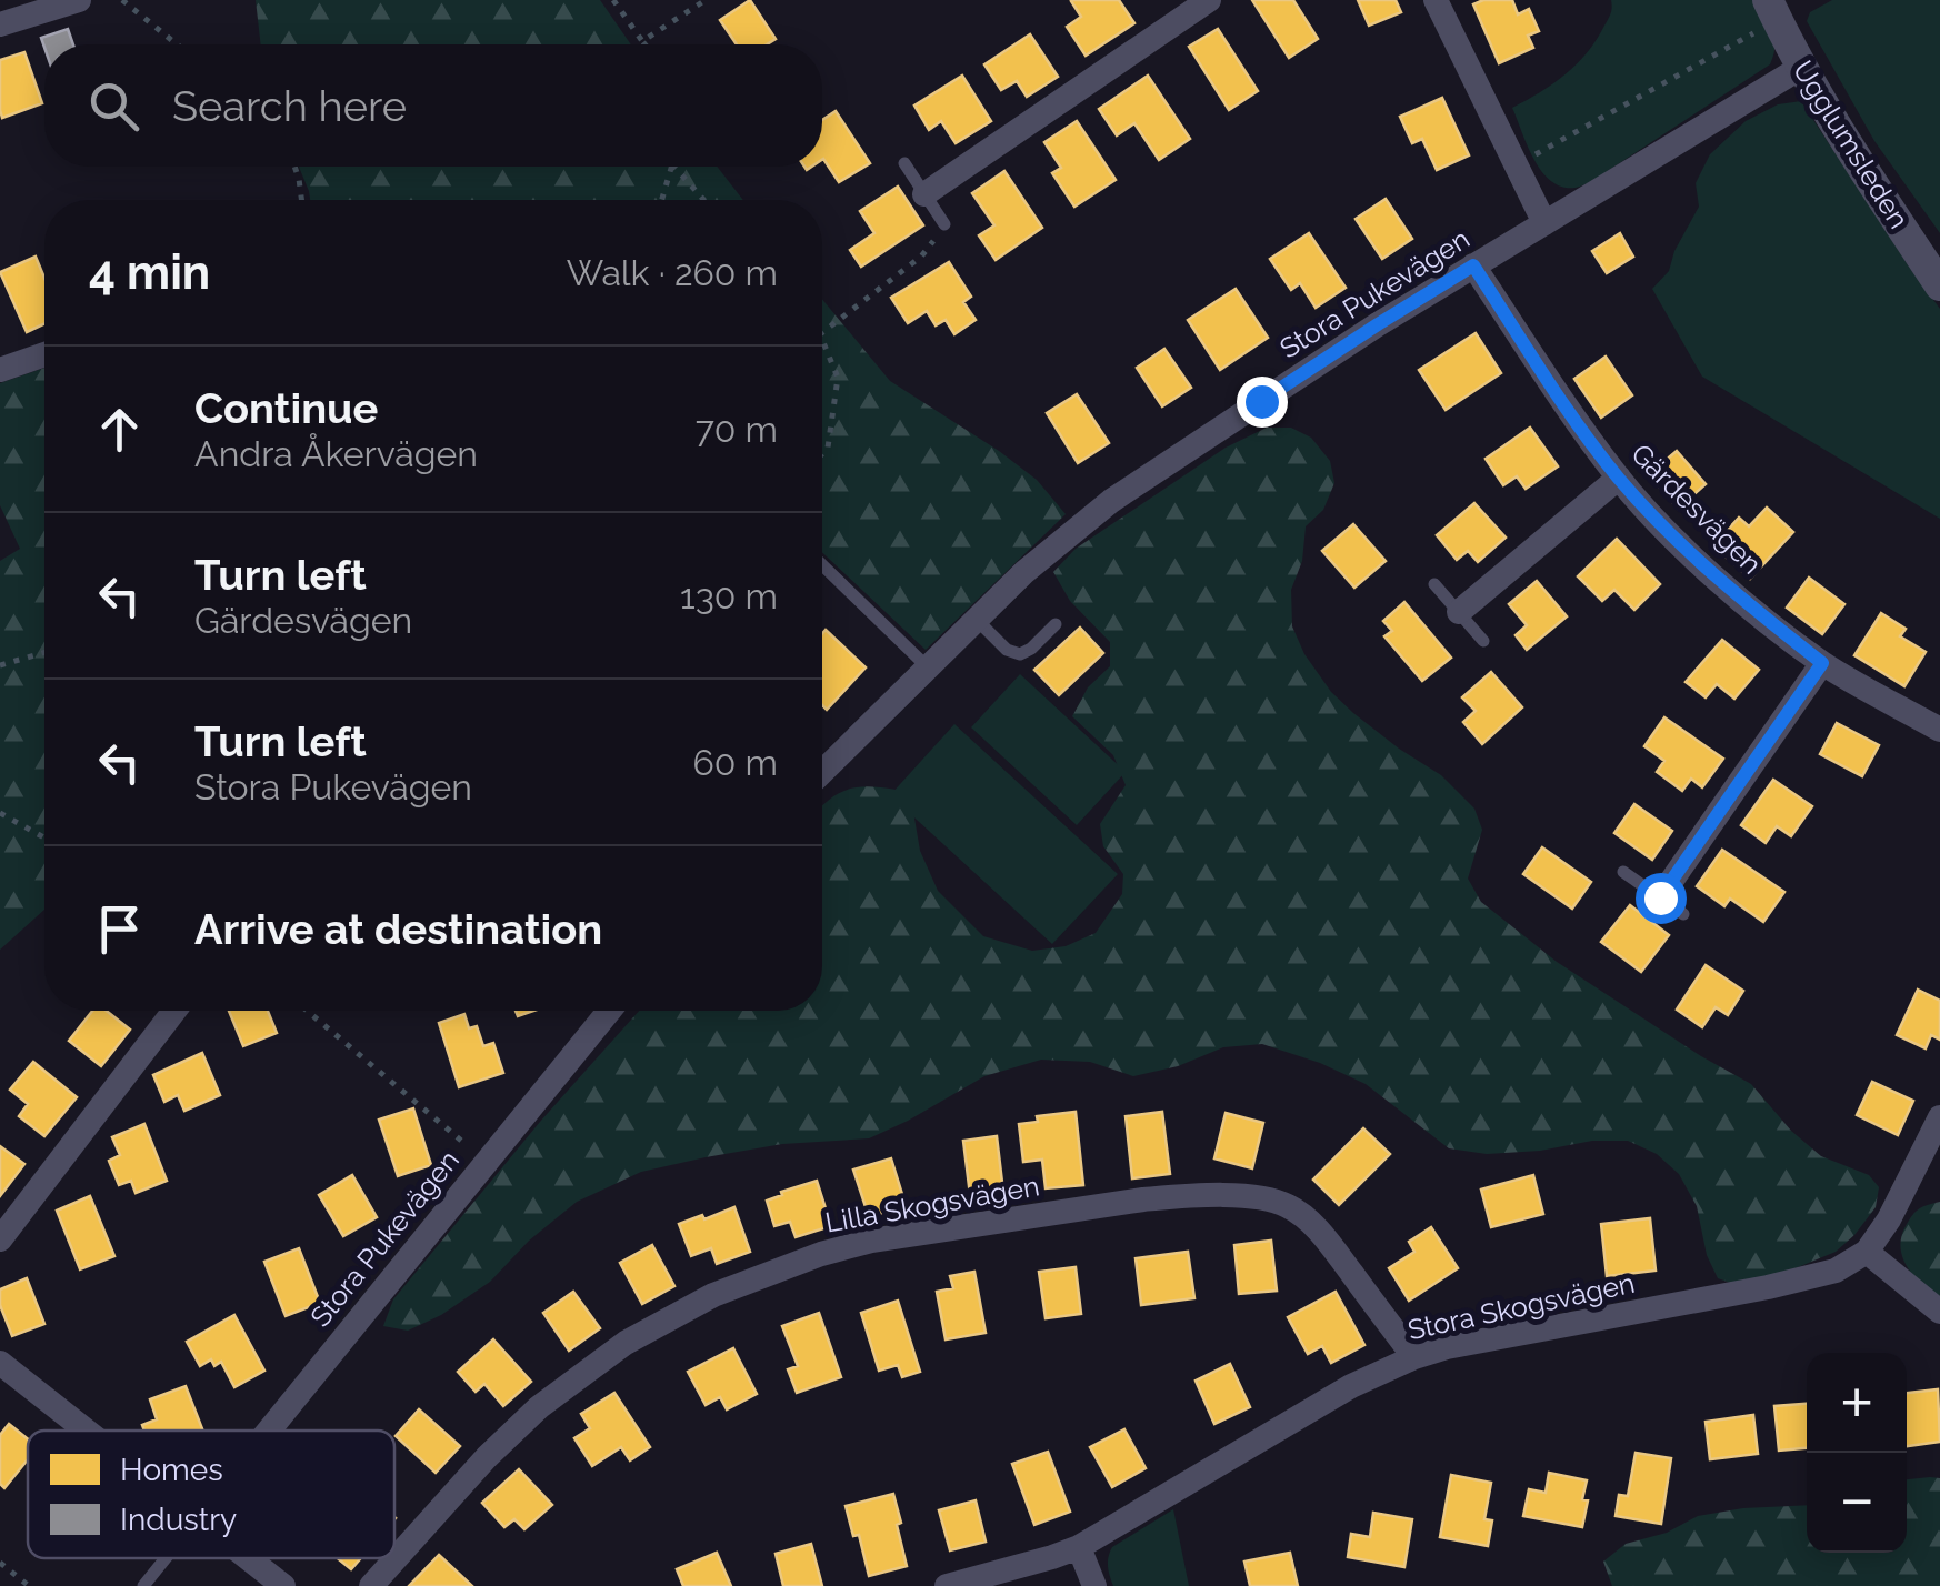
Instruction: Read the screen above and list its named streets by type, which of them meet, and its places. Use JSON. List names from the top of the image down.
{
  "streets": {
    "street": [
      "Ugglumsleden",
      "Stora Pukevägen",
      "Gärdesvägen",
      "Lilla Skogsvägen",
      "Stora Skogsvägen"
    ]
  },
  "crossings": [
    ["Ugglumsleden", "Stora Pukevägen"],
    ["Stora Pukevägen", "Gärdesvägen"],
    ["Lilla Skogsvägen", "Stora Skogsvägen"]
  ],
  "legend": ["Homes", "Industry"],
  "page": {
    "search": "Search here",
    "heading": ["4 min", "Walk · 260 m"],
    "list": [
      ["Continue", "Andra Åkervägen", "70 m"],
      ["Turn left", "Gärdesvägen", "130 m"],
      ["Turn left", "Stora Pukevägen", "60 m"],
      "Arrive at destination"
    ],
    "map_buttons": ["+", "−"]
  }
}
